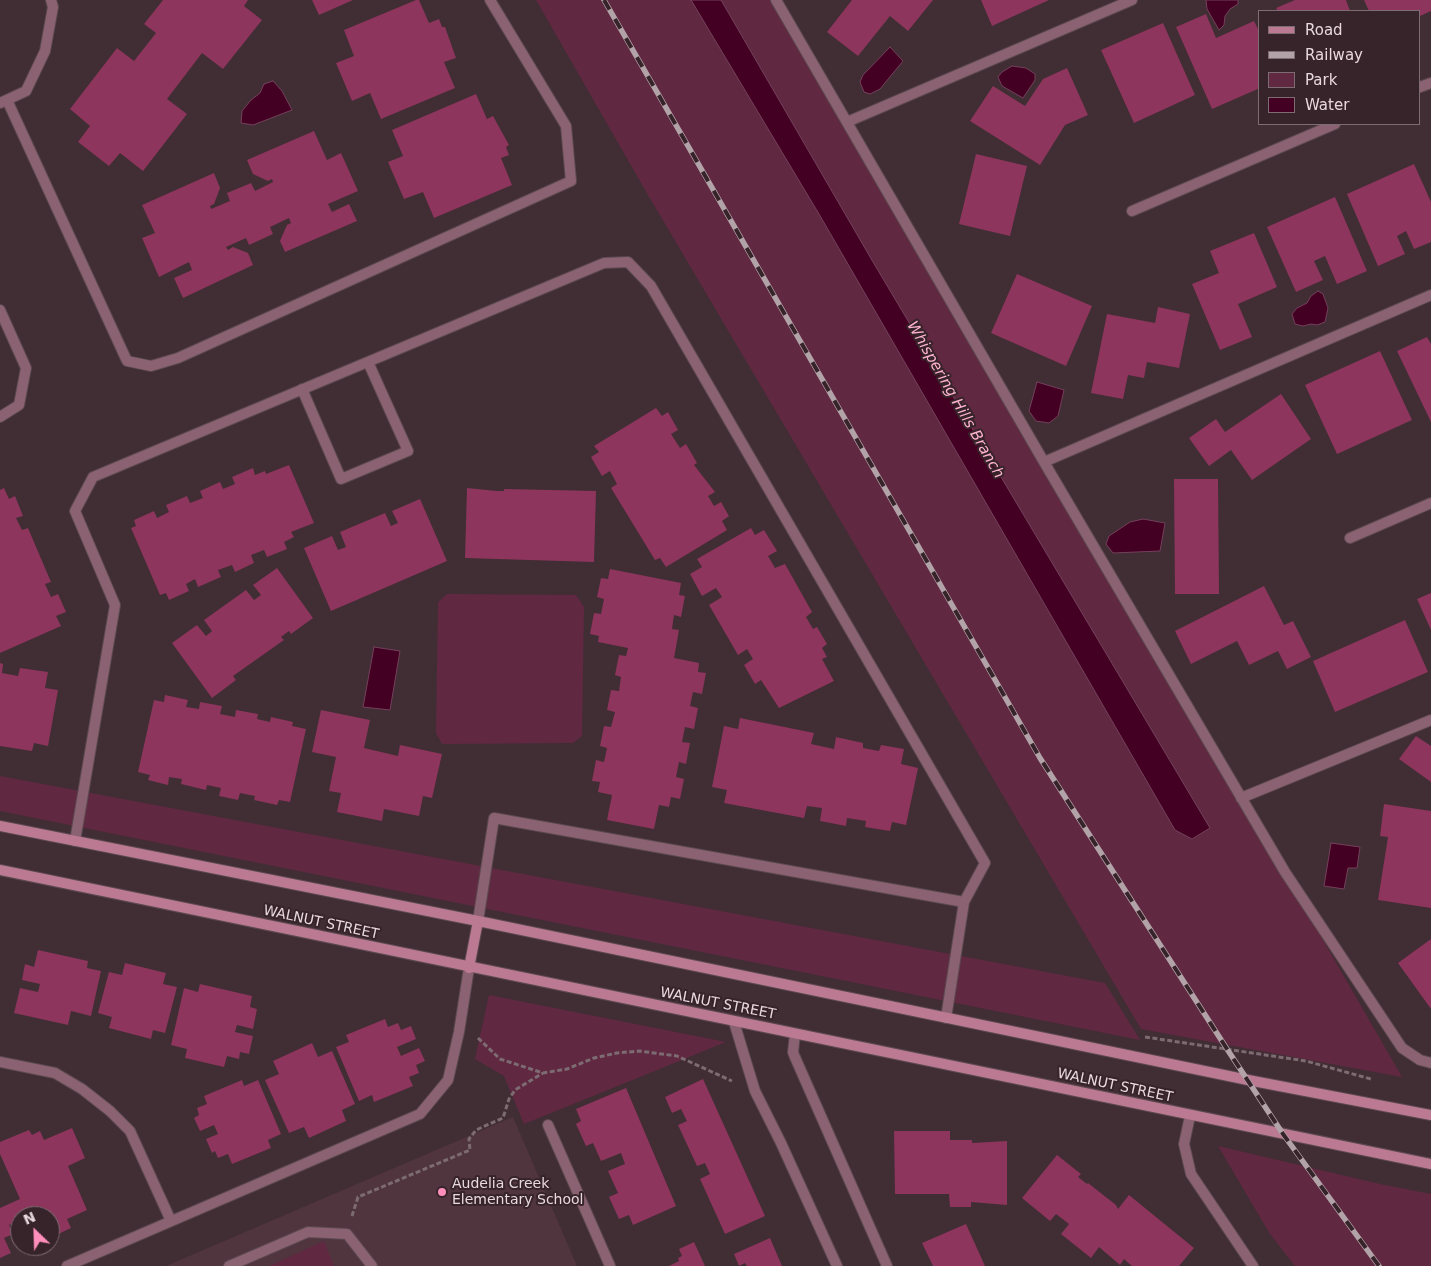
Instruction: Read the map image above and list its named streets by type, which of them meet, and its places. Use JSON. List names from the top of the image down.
{
  "streets": {
    "main road": ["WALNUT STREET"]
  },
  "water": ["Whispering Hills Branch"],
  "places": ["Audelia Creek Elementary School"],
  "legend": [
    "Road",
    "Railway",
    "Park",
    "Water"
  ],
  "north": "top left"
}
